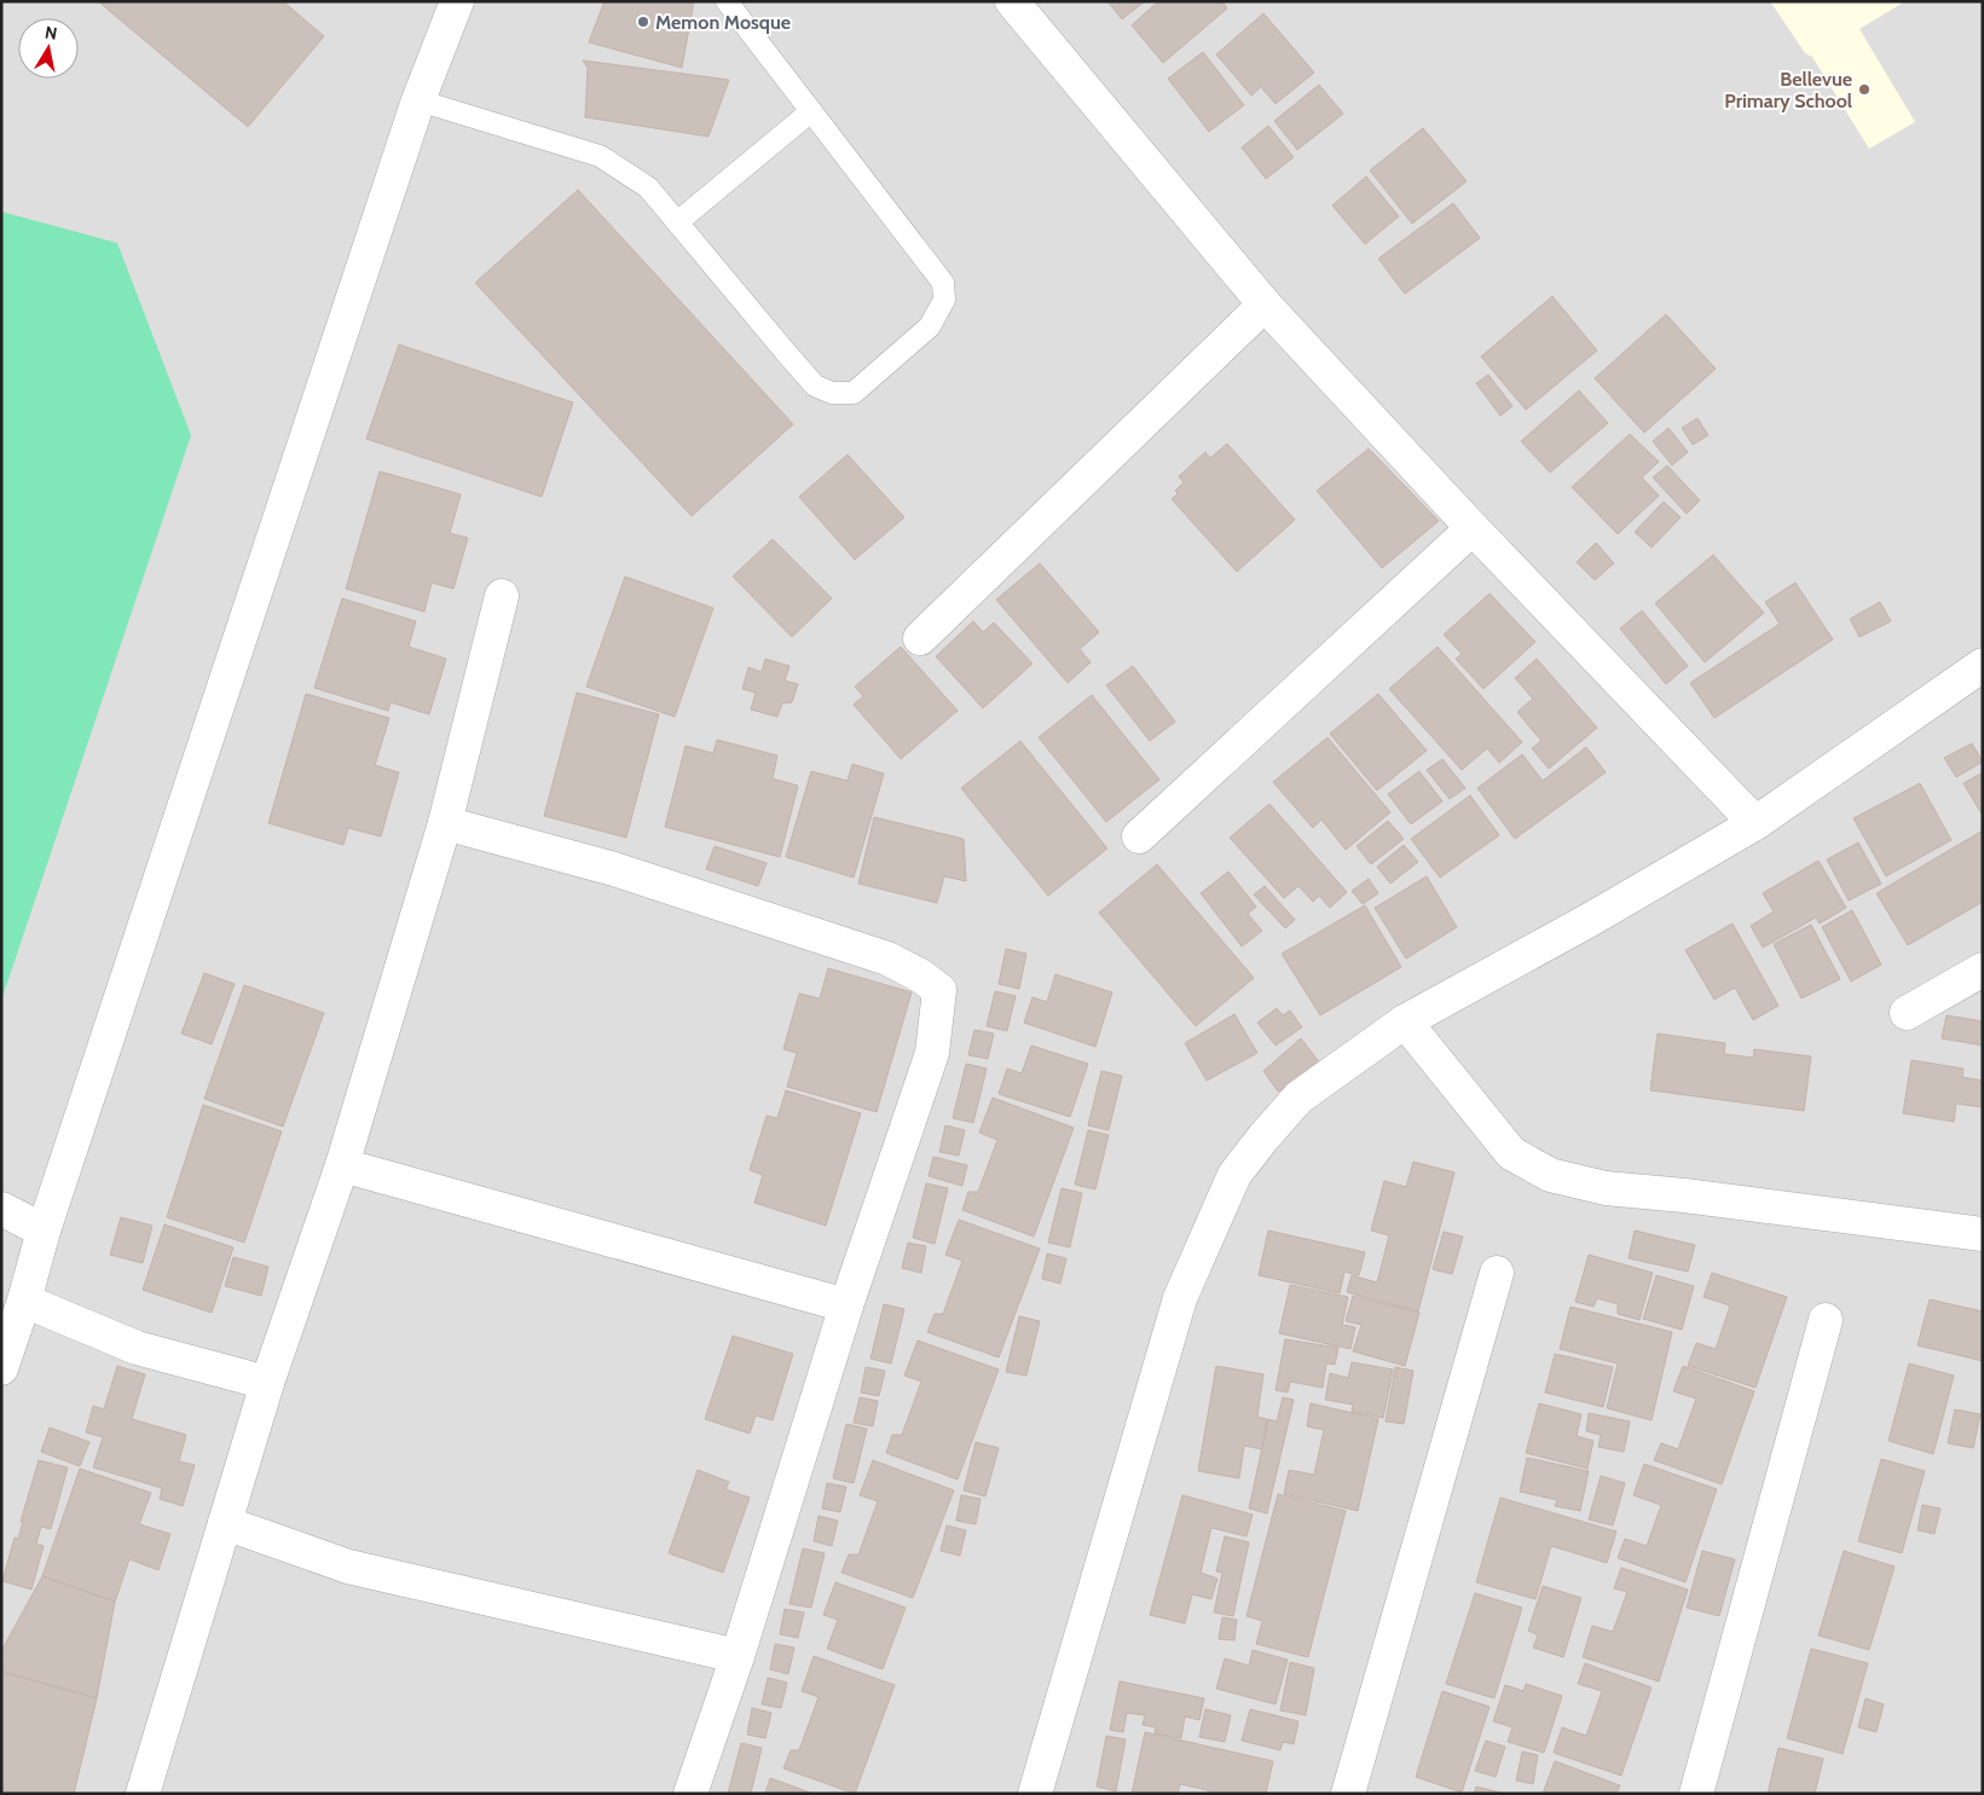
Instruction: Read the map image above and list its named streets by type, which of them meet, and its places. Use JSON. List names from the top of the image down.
{
  "places": ["Memon Mosque", "Bellevue Primary School"],
  "north": "top"
}
